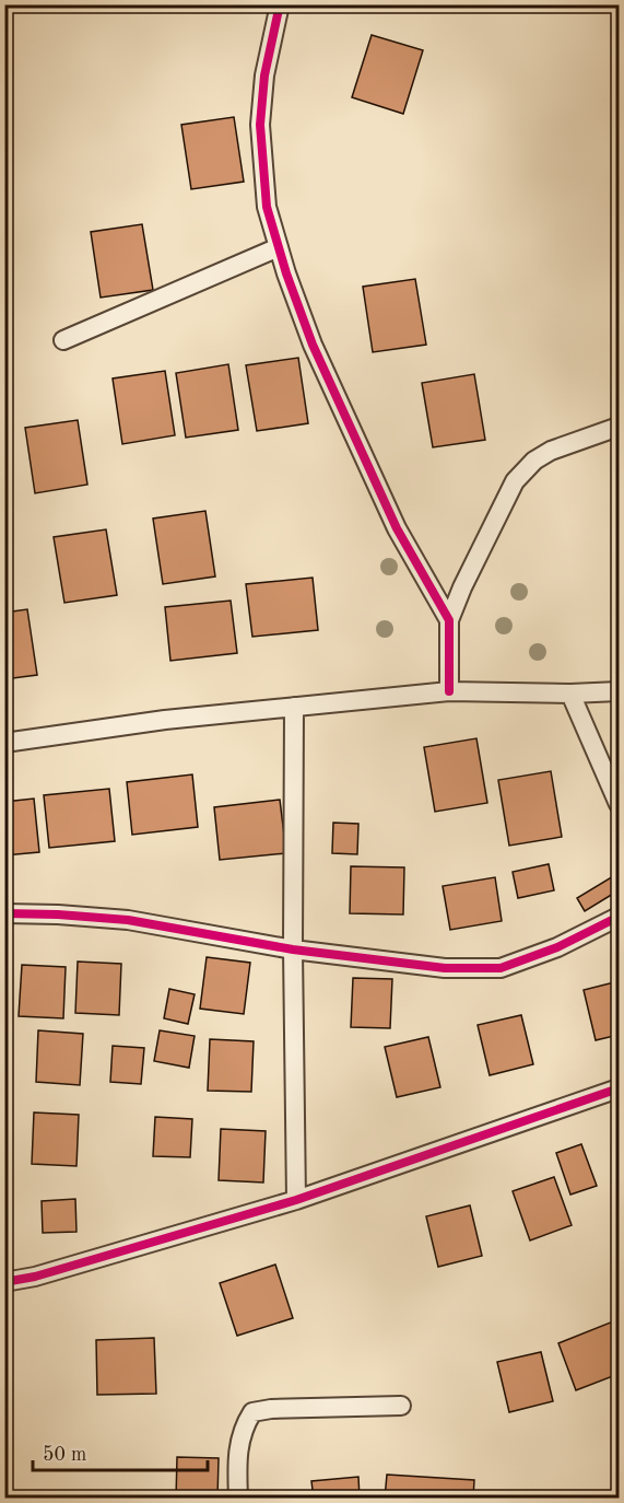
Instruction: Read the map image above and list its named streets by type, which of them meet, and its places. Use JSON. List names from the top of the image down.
{
  "scale_bar": "50 m"
}
